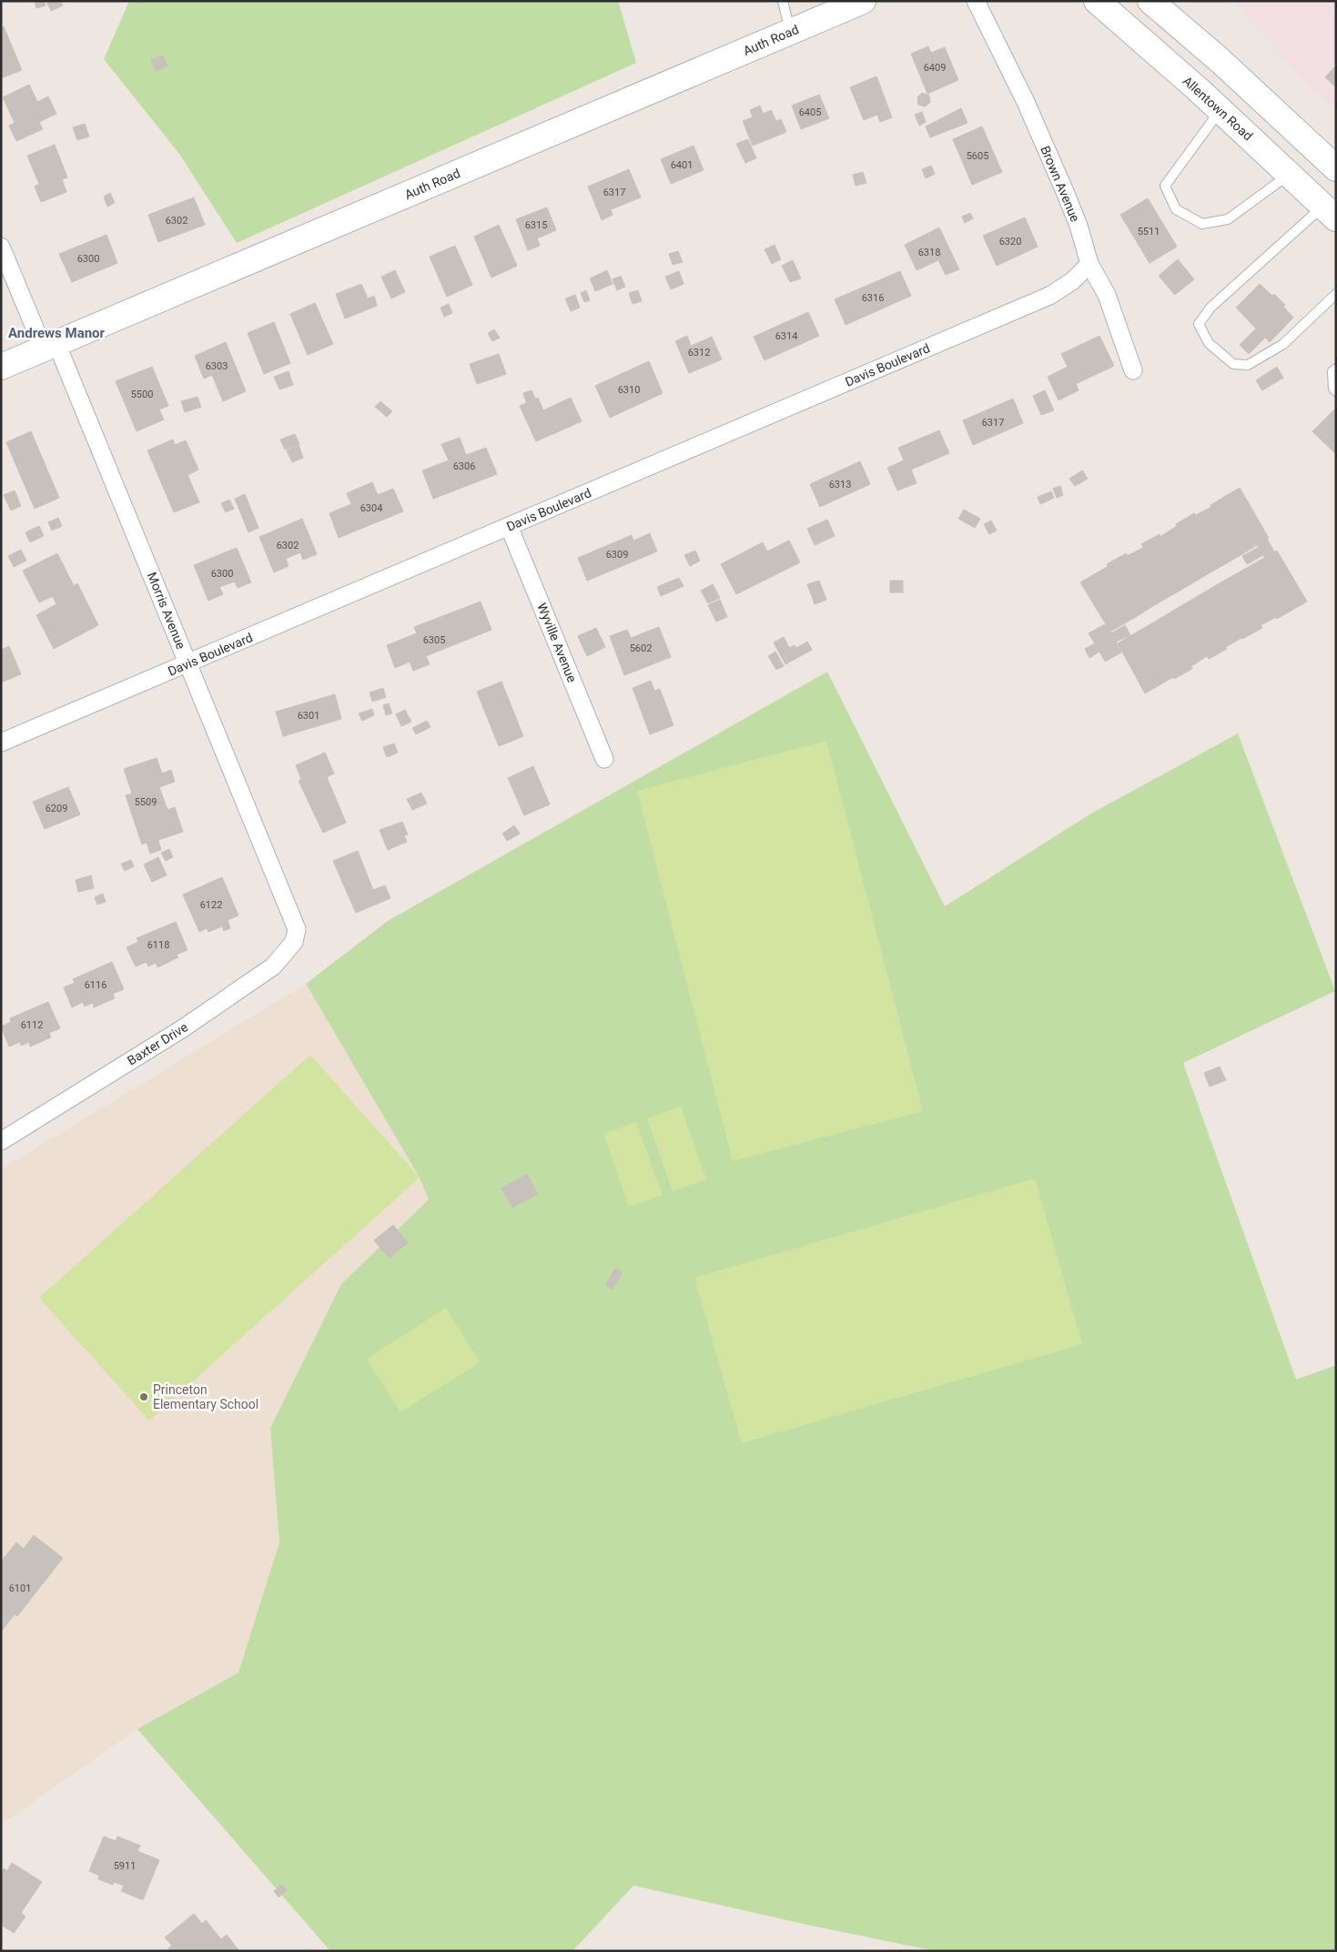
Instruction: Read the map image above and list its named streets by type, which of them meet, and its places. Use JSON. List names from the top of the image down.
{
  "streets": {
    "main road": ["Auth Road", "Allentown Road"],
    "street": [
      "Brown Avenue",
      "Davis Boulevard",
      "Morris Avenue",
      "Wyville Avenue",
      "Baxter Drive"
    ]
  },
  "crossings": [
    ["Auth Road", "Morris Avenue"],
    ["Brown Avenue", "Davis Boulevard"],
    ["Davis Boulevard", "Morris Avenue"],
    ["Davis Boulevard", "Wyville Avenue"],
    ["Morris Avenue", "Baxter Drive"]
  ],
  "districts": ["Andrews Manor"],
  "places": ["Princeton Elementary School"],
  "house_numbers": [
    "6409",
    "6405",
    "5605",
    "6401",
    "6317",
    "6302",
    "6315",
    "5511",
    "6320",
    "6318",
    "6300",
    "6316",
    "6314",
    "6312",
    "6303",
    "6310",
    "5500",
    "6317",
    "6306",
    "6313",
    "6304",
    "6302",
    "6309",
    "6300",
    "6305",
    "5602",
    "6301",
    "5509",
    "6209",
    "6122",
    "6118",
    "6116",
    "6112",
    "6101",
    "5911"
  ]
}
